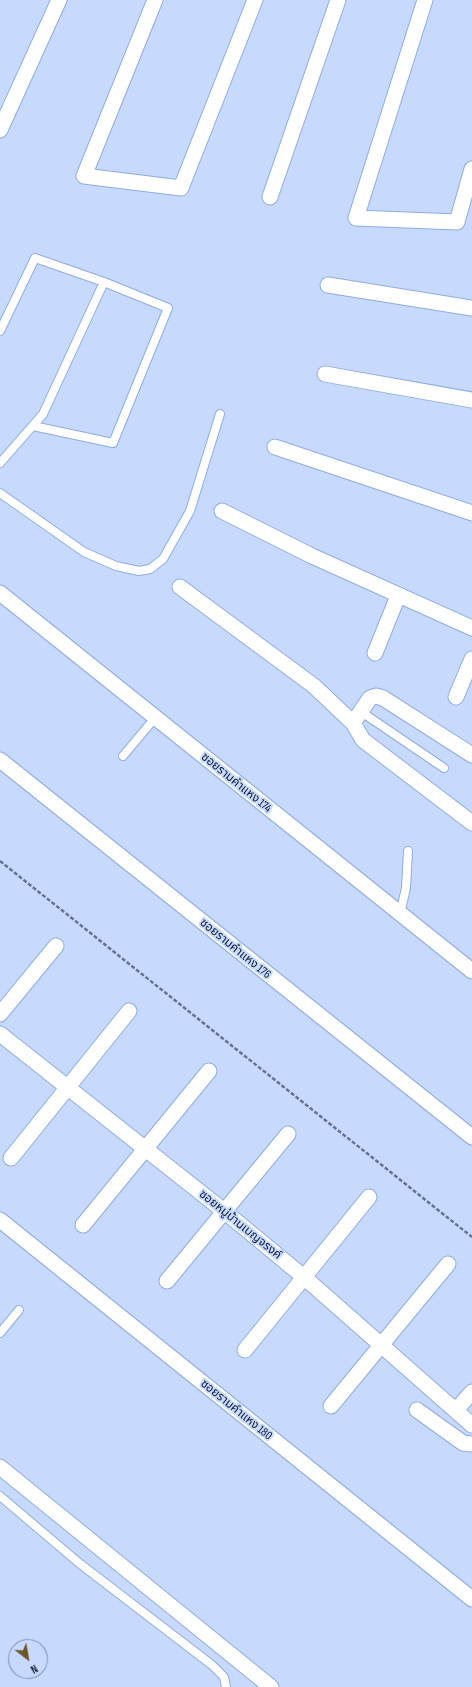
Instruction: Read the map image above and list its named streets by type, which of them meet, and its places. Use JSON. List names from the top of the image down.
{
  "streets": {
    "street": [
      "ซอยรามคำแหง 174",
      "ซอยรามคำแหง 176",
      "ซอยหมู่บ้านเบญจรงค์",
      "ซอยรามคำแหง 180"
    ]
  },
  "north": "bottom right"
}
